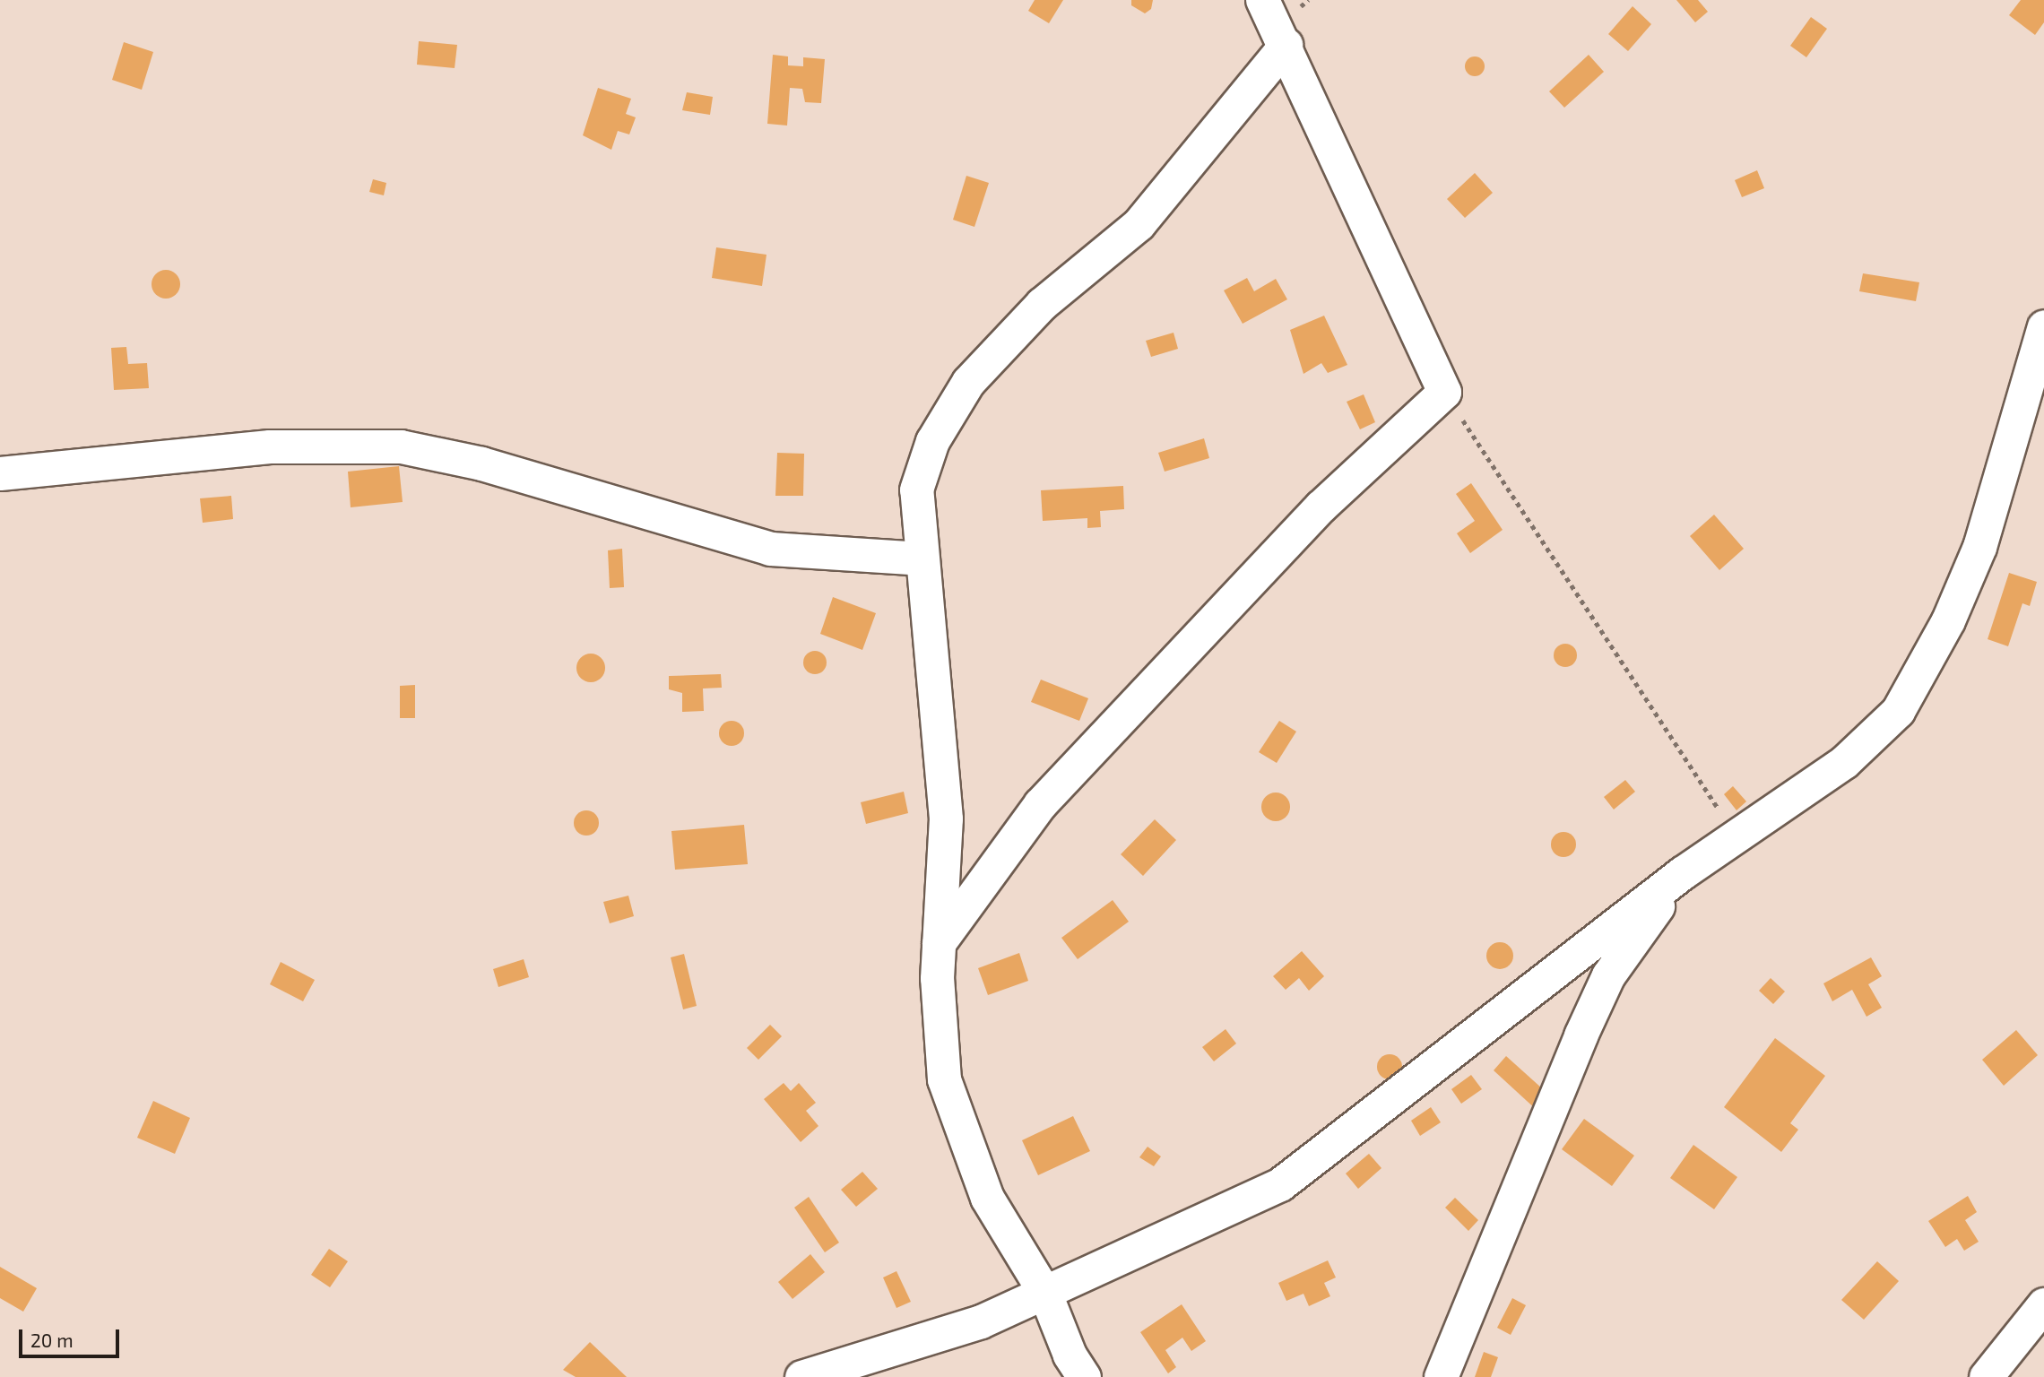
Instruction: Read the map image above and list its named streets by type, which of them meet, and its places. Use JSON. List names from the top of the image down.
{
  "scale_bar": "20 m"
}
